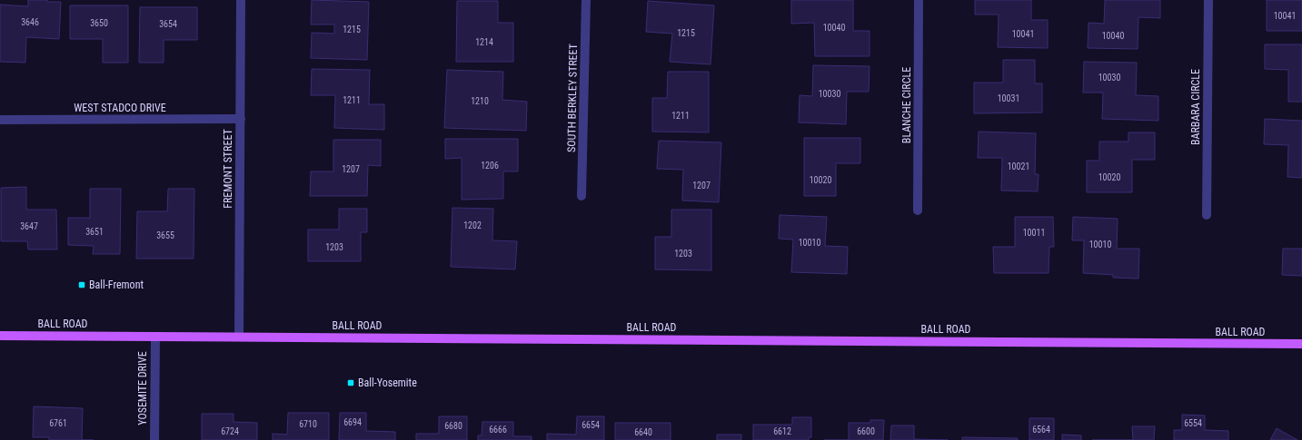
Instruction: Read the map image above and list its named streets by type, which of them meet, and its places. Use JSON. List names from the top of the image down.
{
  "streets": {
    "main road": ["BALL ROAD"],
    "street": [
      "SOUTH BERKLEY STREET",
      "BLANCHE CIRCLE",
      "BARBARA CIRCLE",
      "WEST STADCO DRIVE",
      "FREMONT STREET",
      "YOSEMITE DRIVE"
    ]
  },
  "crossings": [
    ["WEST STADCO DRIVE", "FREMONT STREET"],
    ["FREMONT STREET", "BALL ROAD"],
    ["BALL ROAD", "YOSEMITE DRIVE"]
  ],
  "places": {
    "transit": ["Ball-Fremont", "Ball-Yosemite"]
  },
  "house_numbers": [
    "10041",
    "3646",
    "3650",
    "3654",
    "10040",
    "1215",
    "1215",
    "10041",
    "10040",
    "1214",
    "10030",
    "10030",
    "10031",
    "1211",
    "1210",
    "1211",
    "1206",
    "10021",
    "1207",
    "10020",
    "10020",
    "1207",
    "1202",
    "3647",
    "3651",
    "10011",
    "3655",
    "10010",
    "10010",
    "1203",
    "1203",
    "6694",
    "6761",
    "6554",
    "6710",
    "6654",
    "6680",
    "6666",
    "6564",
    "6724",
    "6612",
    "6600",
    "6640"
  ]
}
